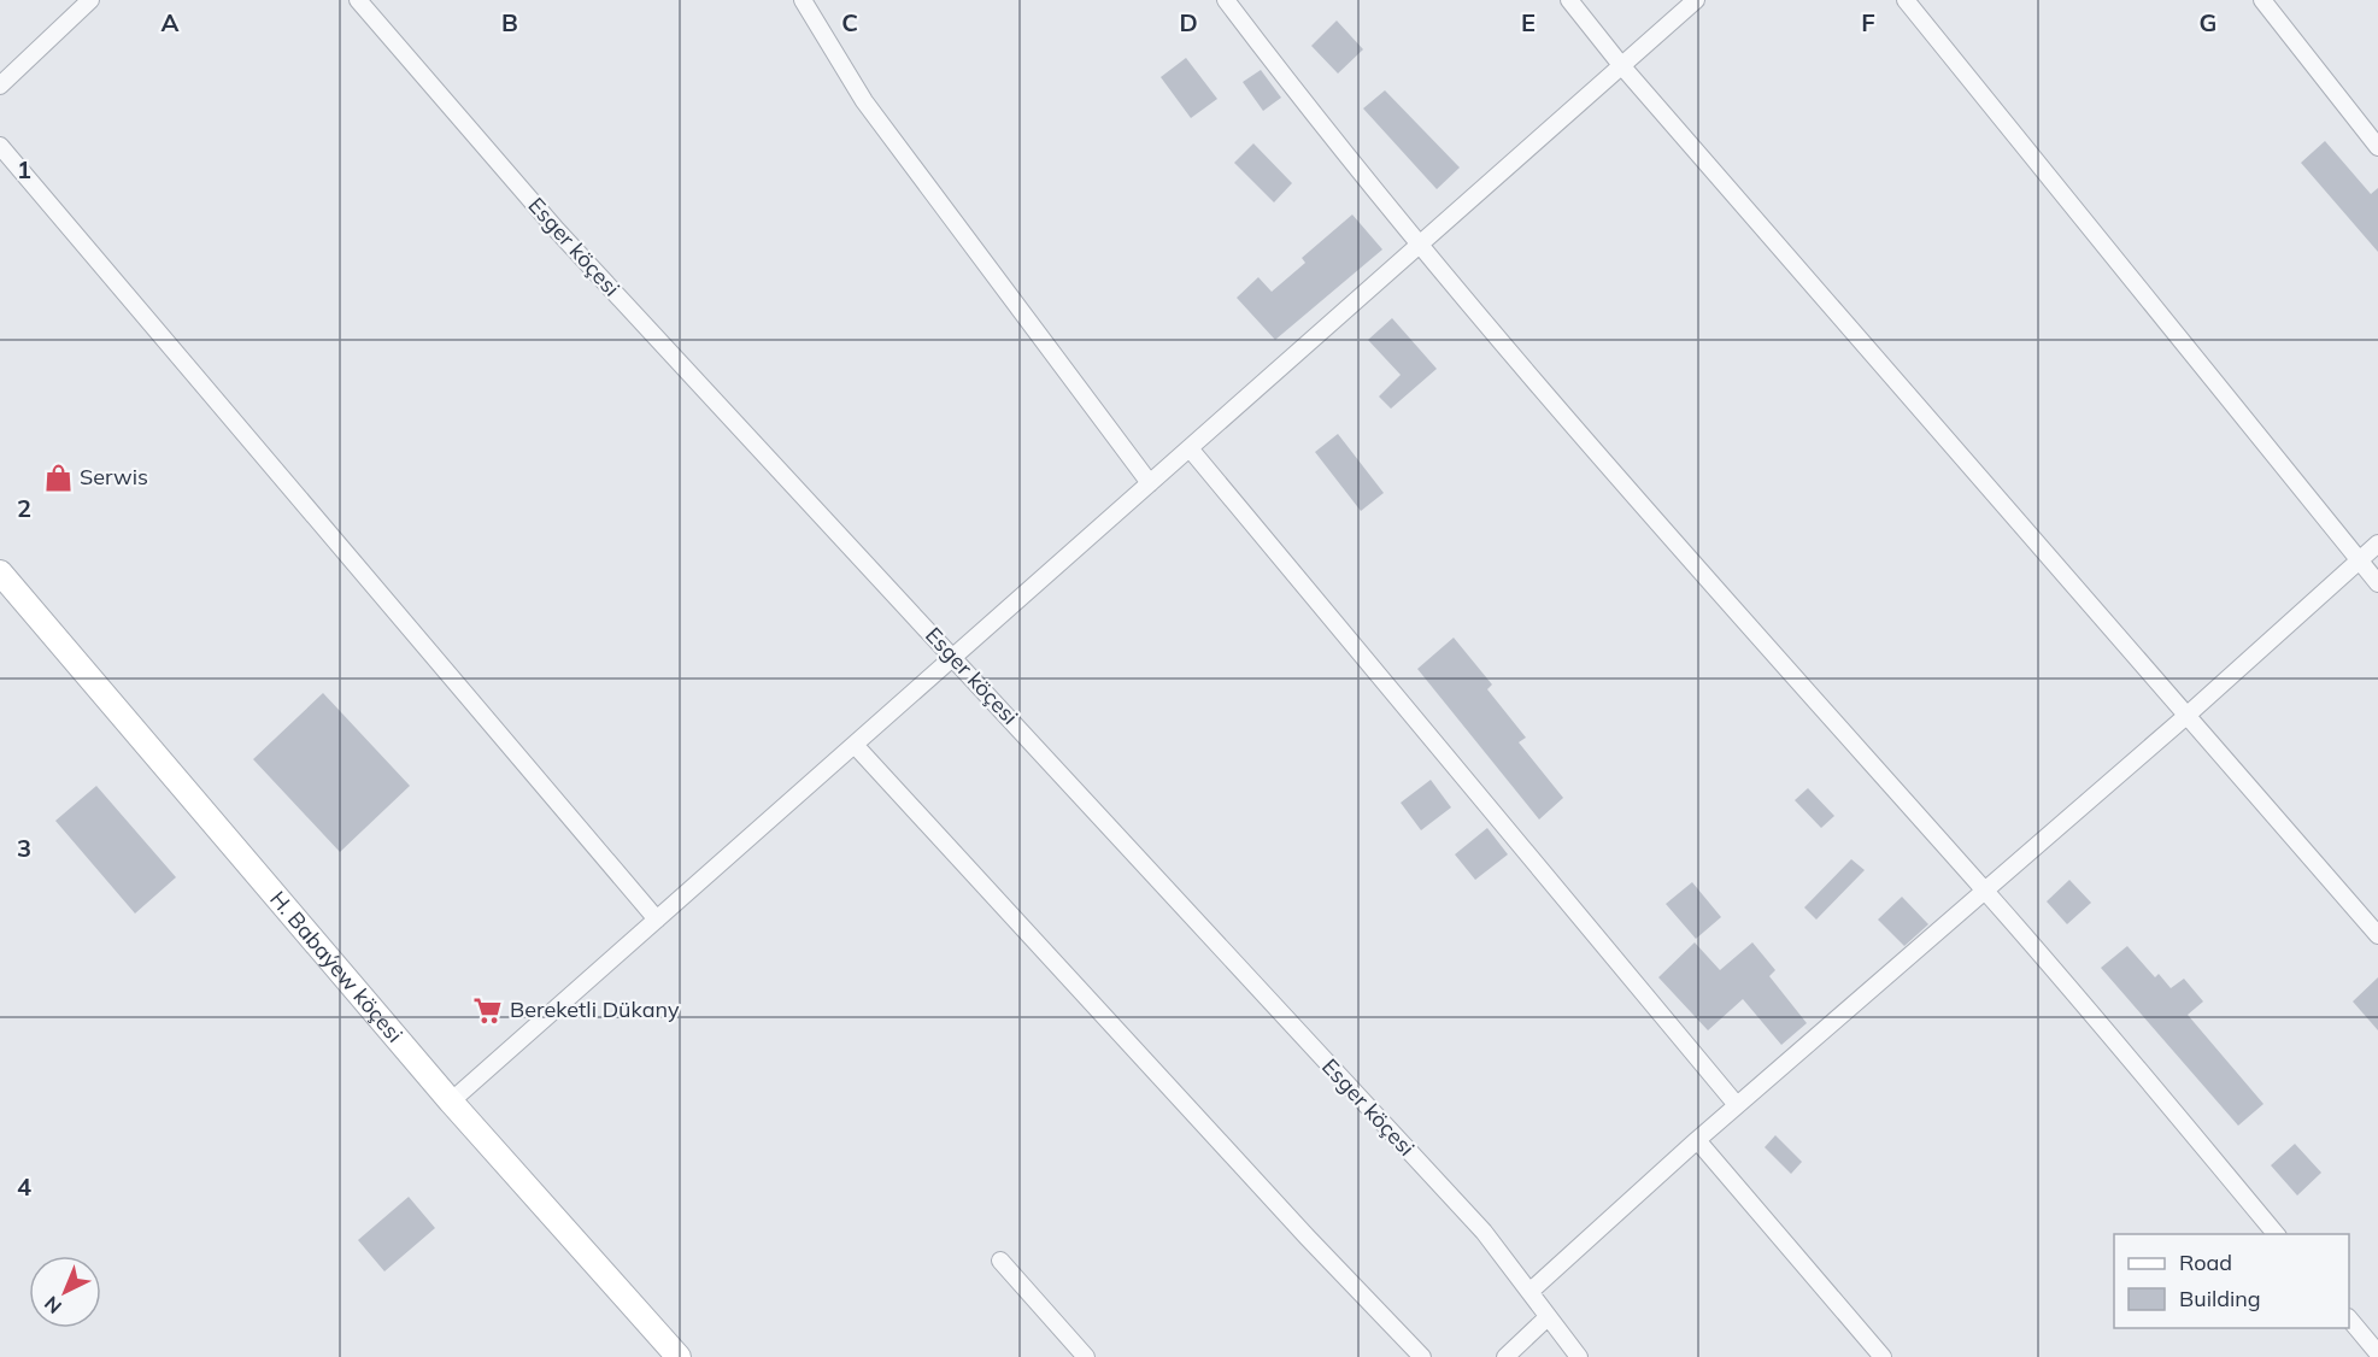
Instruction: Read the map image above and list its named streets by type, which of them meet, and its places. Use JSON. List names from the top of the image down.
{
  "streets": {
    "street": ["Esger köçesi", "H. Babaýew köçesi"]
  },
  "places": {
    "shop": ["Serwis"],
    "supermarket": ["Bereketli Dükany"]
  },
  "legend": ["Road", "Building"],
  "north": "bottom left",
  "grid": {
    "columns": [
      "A",
      "B",
      "C",
      "D",
      "E",
      "F",
      "G"
    ],
    "rows": [
      "1",
      "2",
      "3",
      "4"
    ]
  }
}
